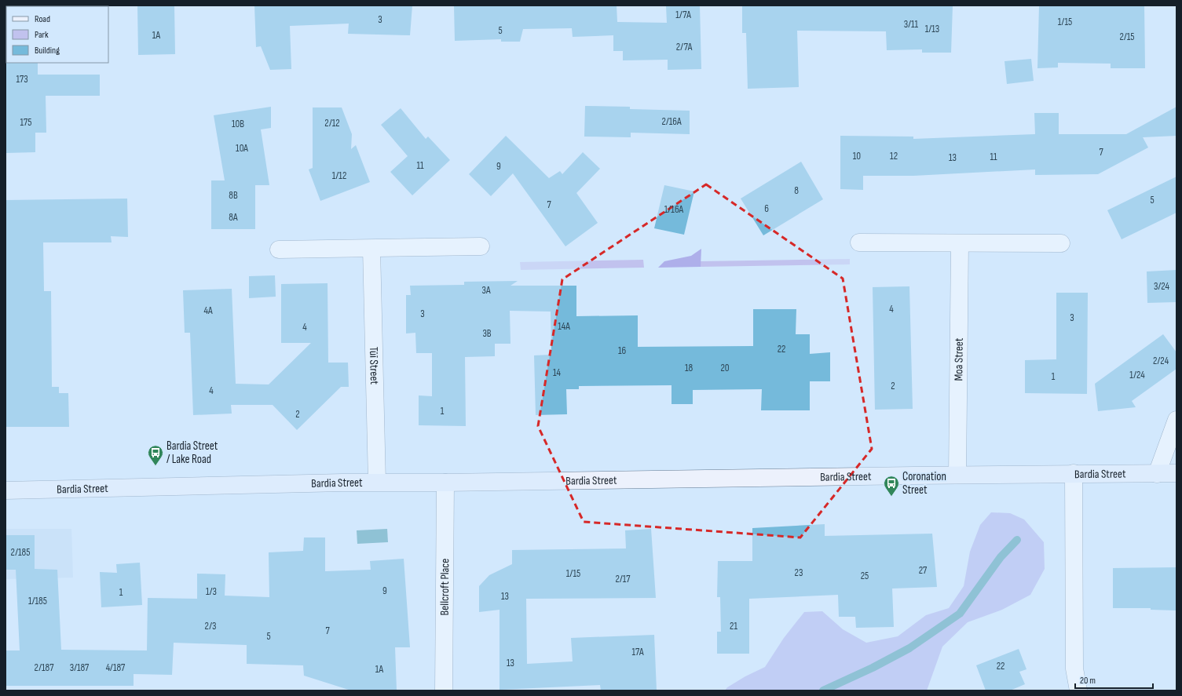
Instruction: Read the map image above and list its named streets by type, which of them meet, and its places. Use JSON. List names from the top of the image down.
{
  "streets": {
    "street": [
      "Moa Street",
      "Tūī Street",
      "Bardia Street",
      "Bellcroft Place"
    ]
  },
  "crossings": [
    ["Moa Street", "Bardia Street"],
    ["Tūī Street", "Bardia Street"],
    ["Bardia Street", "Bellcroft Place"]
  ],
  "places": {
    "bus stop": ["Bardia Street / Lake Road", "Coronation Street"]
  },
  "house_numbers": [
    "1/7A",
    "3",
    "1/15",
    "3/11",
    "1/13",
    "5",
    "1A",
    "2/15",
    "2/7A",
    "173",
    "2/16A",
    "175",
    "2/12",
    "10B",
    "10A",
    "7",
    "10",
    "12",
    "11",
    "13",
    "11",
    "9",
    "1/12",
    "8",
    "8B",
    "5",
    "7",
    "6",
    "1/16A",
    "8A",
    "3/24",
    "3A",
    "4",
    "4A",
    "3",
    "3",
    "14A",
    "4",
    "3B",
    "22",
    "16",
    "2/24",
    "18",
    "20",
    "14",
    "1/24",
    "1",
    "2",
    "4",
    "1",
    "2",
    "2/185",
    "27",
    "23",
    "1/15",
    "25",
    "2/17",
    "9",
    "1/3",
    "1",
    "13",
    "1/185",
    "2/3",
    "21",
    "7",
    "5",
    "17A",
    "13",
    "22",
    "2/187",
    "3/187",
    "4/187",
    "1A"
  ],
  "legend": ["Road", "Park", "Building"],
  "scale_bar": "20 m"
}
